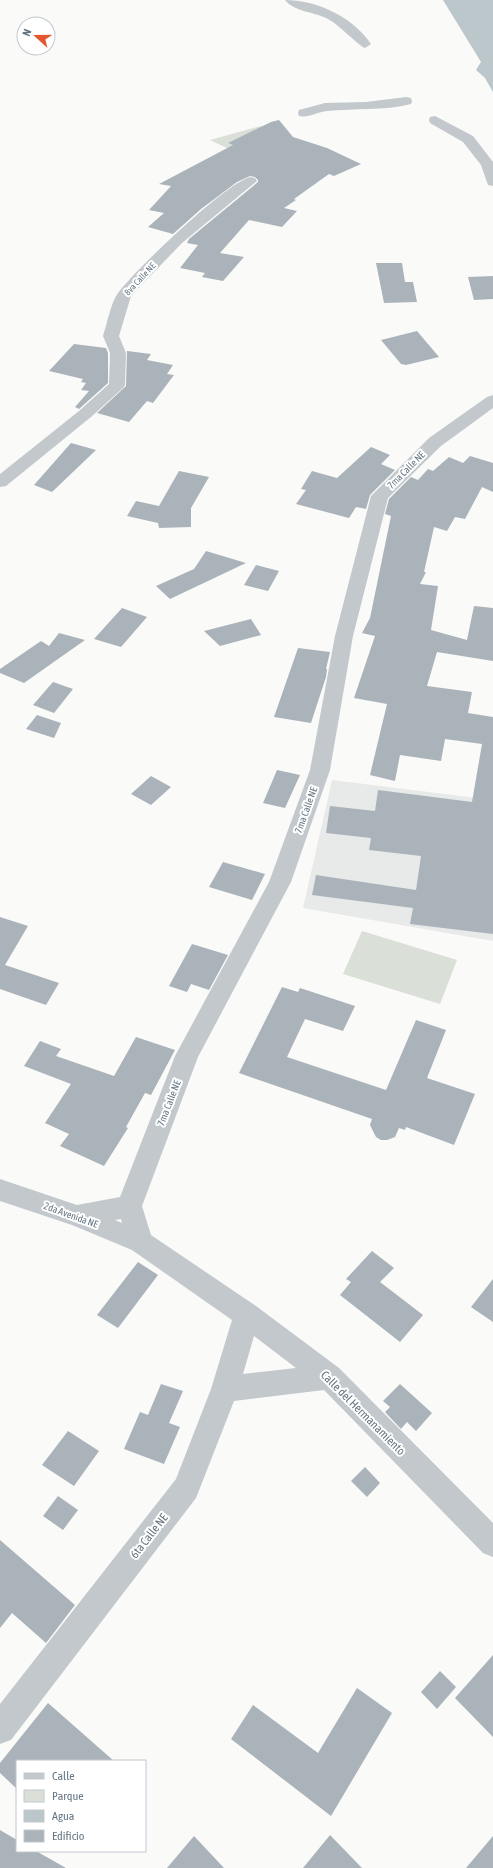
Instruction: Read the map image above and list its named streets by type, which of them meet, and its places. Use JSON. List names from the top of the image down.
{
  "streets": {
    "street": [
      "8va Calle NE",
      "7ma Calle NE",
      "2da Avenida NE",
      "Calle del Hermanamiento",
      "6ta Calle NE"
    ]
  },
  "crossings": [
    ["2da Avenida NE", "Calle del Hermanamiento"],
    ["Calle del Hermanamiento", "6ta Calle NE"]
  ],
  "legend": [
    "Calle",
    "Parque",
    "Agua",
    "Edificio"
  ],
  "north": "left"
}
